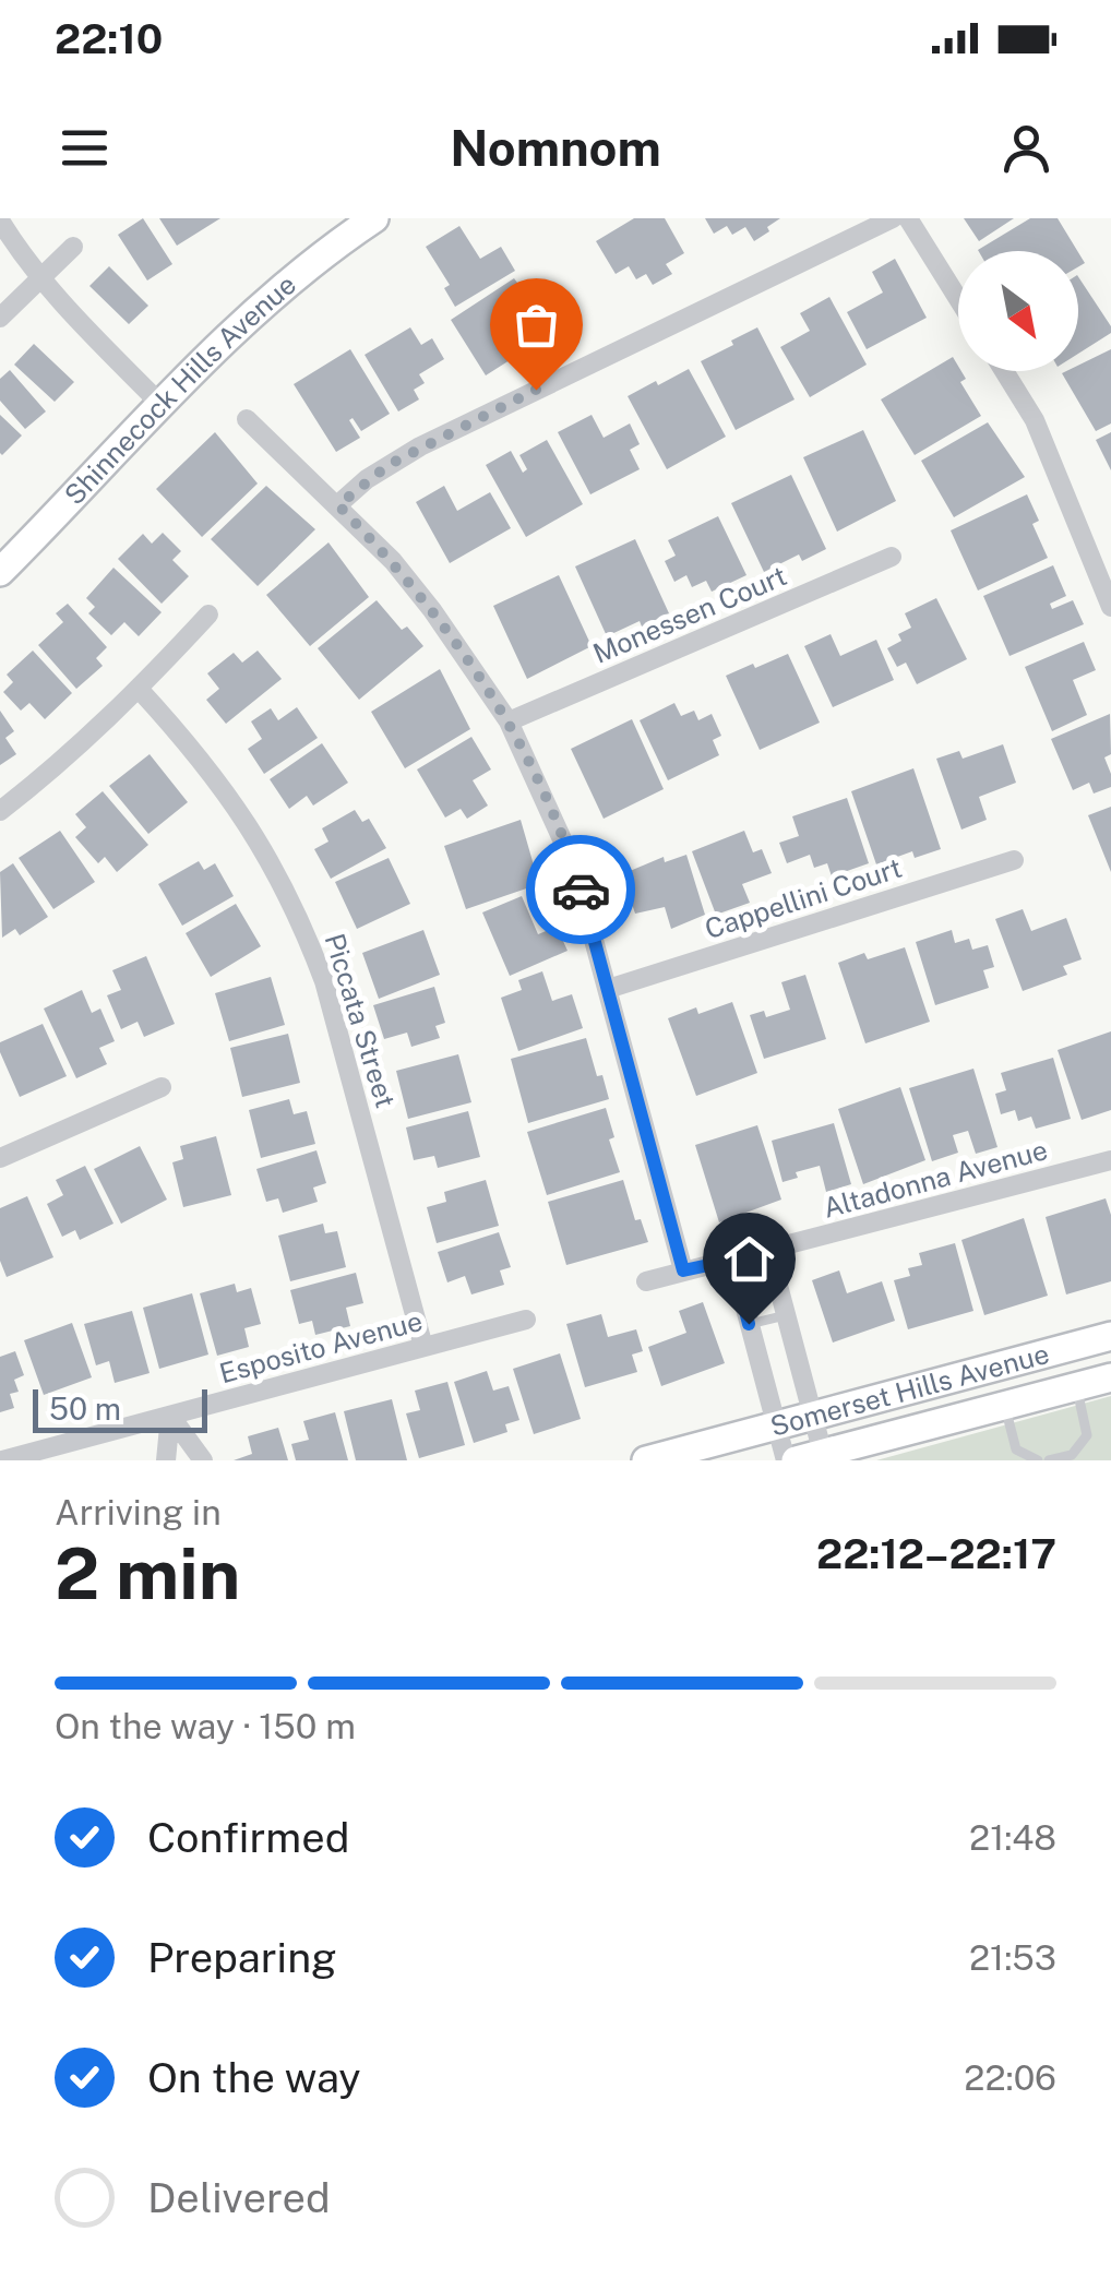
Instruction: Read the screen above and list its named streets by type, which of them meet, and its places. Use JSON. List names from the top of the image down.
{
  "streets": {
    "main road": ["Shinnecock Hills Avenue", "Somerset Hills Avenue"],
    "street": [
      "Monessen Court",
      "Cappellini Court",
      "Piccata Street",
      "Altadonna Avenue",
      "Esposito Avenue"
    ]
  },
  "crossings": [
    ["Piccata Street", "Esposito Avenue"]
  ],
  "scale_bar": "50 m",
  "north": "bottom right",
  "page": {
    "status": "22:10",
    "header": "Nomnom",
    "scale": "50 m",
    "heading": ["2 min", "Arriving in", "22:12–22:17"],
    "bar": "On the way · 150 m",
    "list": [
      ["Confirmed", "21:48"],
      ["Preparing", "21:53"],
      ["On the way", "22:06"],
      "Delivered"
    ]
  }
}
